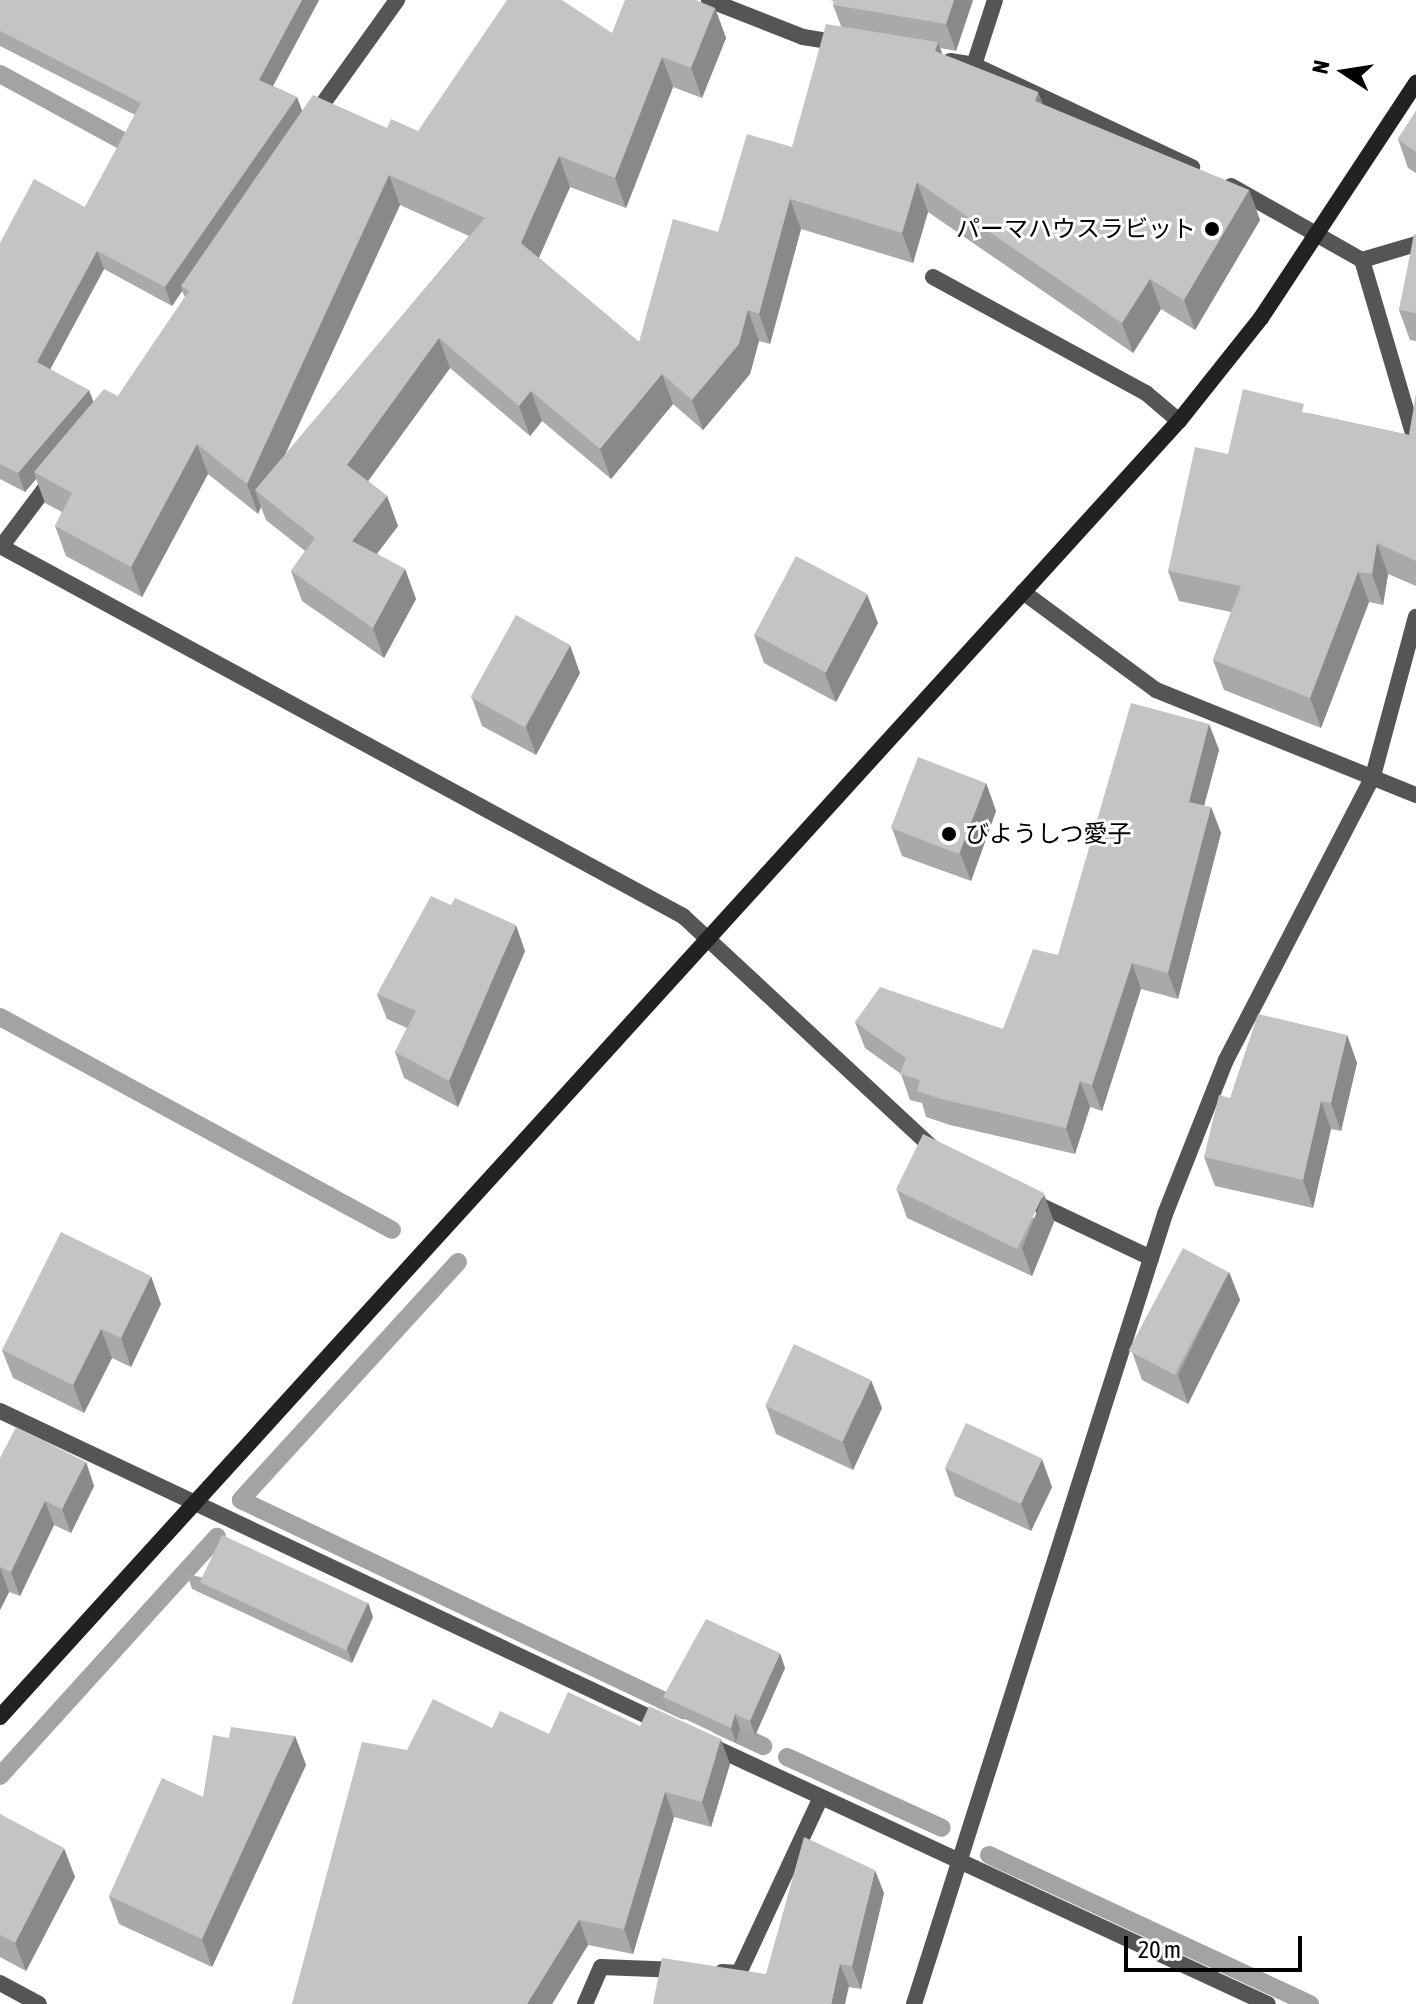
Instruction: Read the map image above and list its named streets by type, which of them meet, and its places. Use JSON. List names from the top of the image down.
{
  "places": ["パーマハウスラビット", "びようしつ愛子"],
  "scale_bar": "20 m",
  "north": "left"
}
